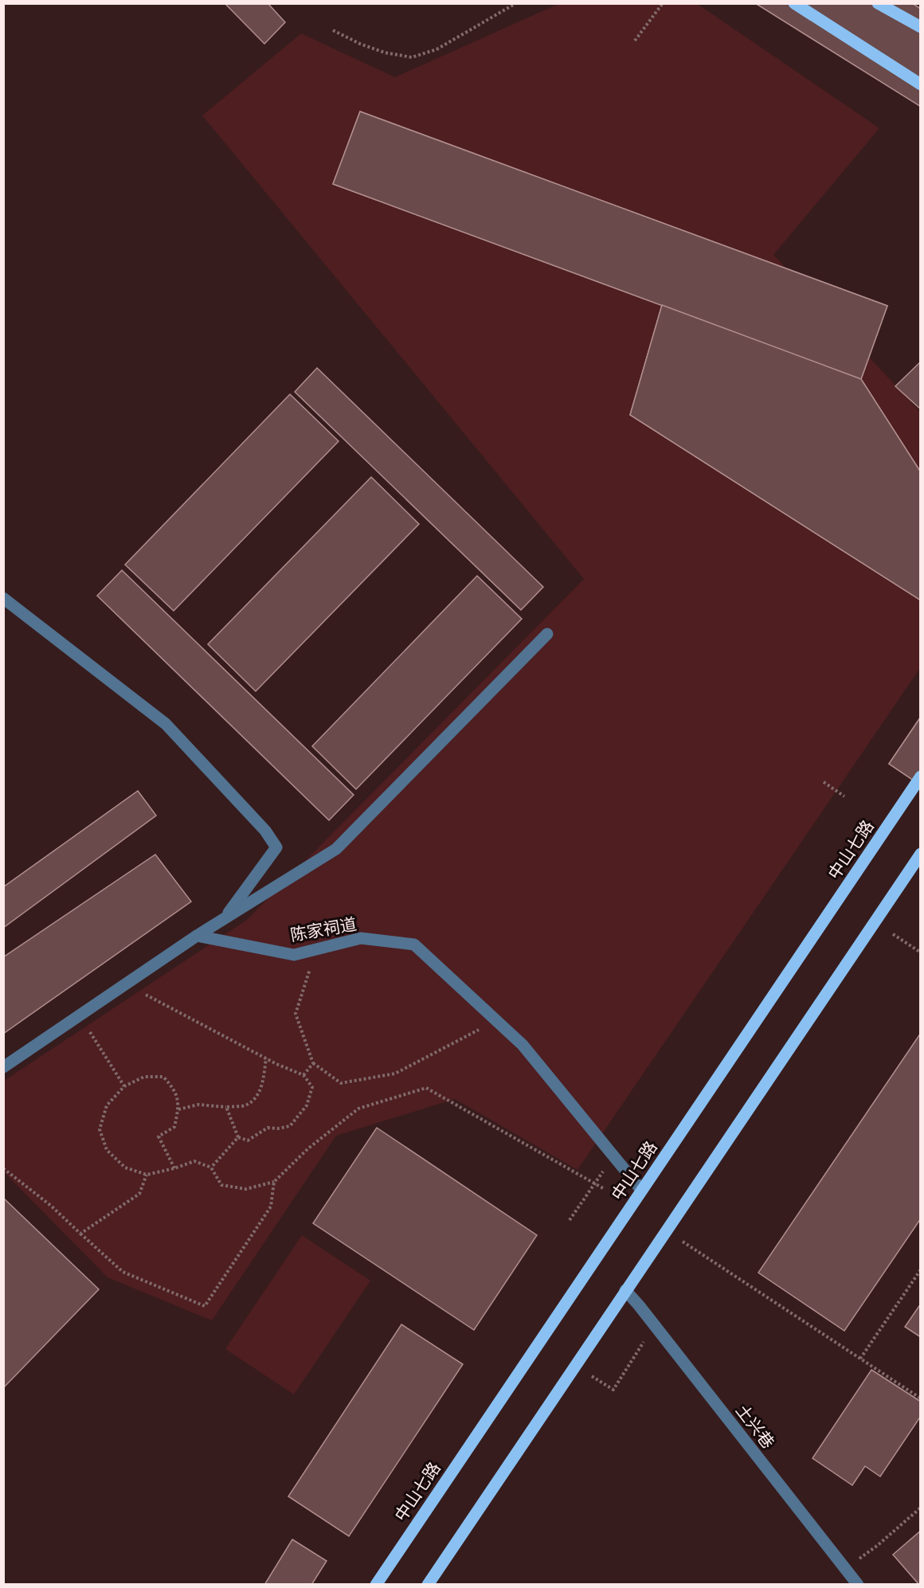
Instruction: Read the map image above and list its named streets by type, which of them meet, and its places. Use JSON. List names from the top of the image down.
{
  "streets": {
    "main road": ["中山七路"],
    "street": ["陈家祠道", "土兴巷"]
  },
  "crossings": [
    ["中山七路", "陈家祠道"]
  ]
}
